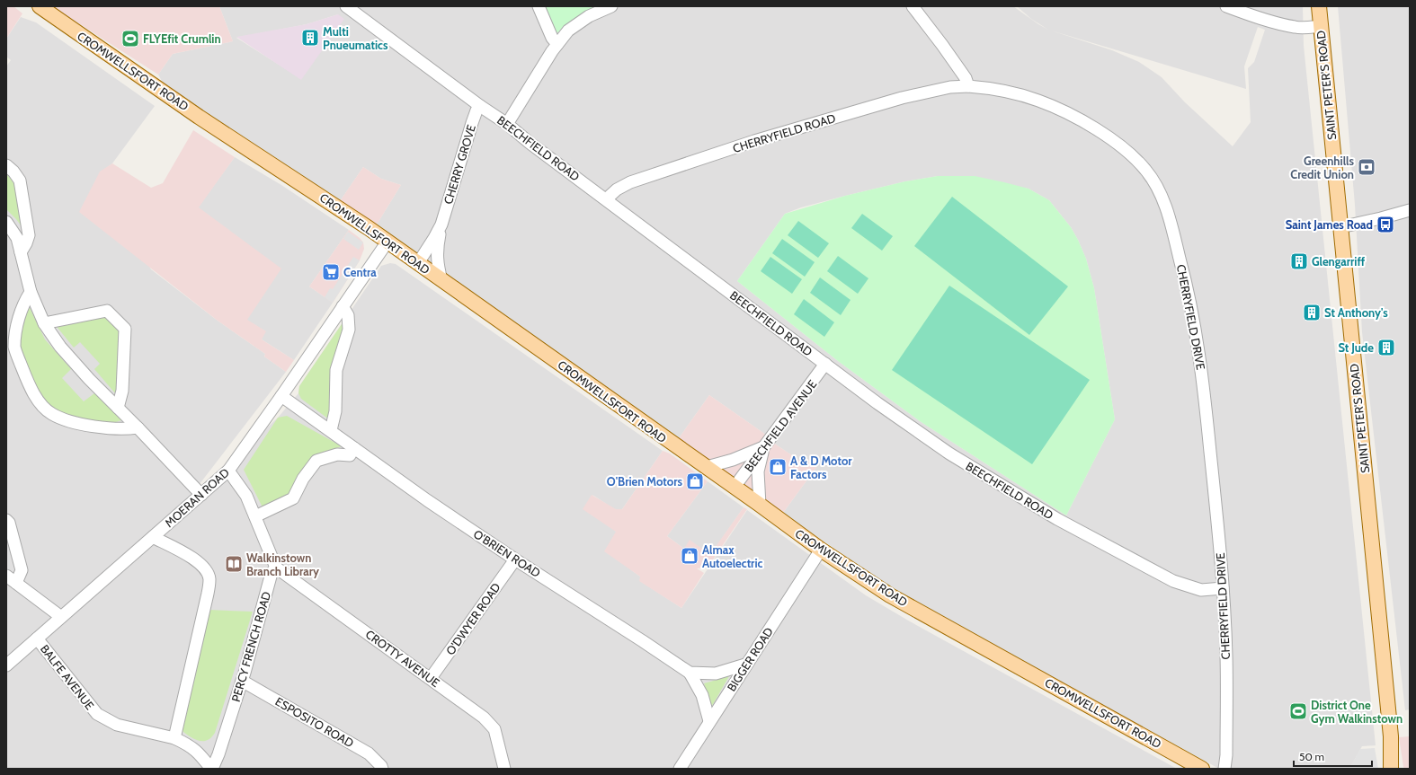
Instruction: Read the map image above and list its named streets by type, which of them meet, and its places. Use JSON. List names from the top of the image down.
{
  "streets": {
    "main road": ["CROMWELLSFORT ROAD", "SAINT PETER'S ROAD"],
    "street": [
      "CHERRYFIELD ROAD",
      "BEECHFIELD ROAD",
      "CHERRY GROVE",
      "CHERRYFIELD DRIVE",
      "BEECHFIELD AVENUE",
      "MOERAN ROAD",
      "O'BRIEN ROAD",
      "O'DWYER ROAD",
      "PERCY FRENCH ROAD",
      "CROTTY AVENUE",
      "BIGGER ROAD",
      "BALFE AVENUE",
      "ESPOSITO ROAD"
    ]
  },
  "crossings": [
    ["CROMWELLSFORT ROAD", "CHERRY GROVE"],
    ["CROMWELLSFORT ROAD", "BEECHFIELD AVENUE"],
    ["CROMWELLSFORT ROAD", "MOERAN ROAD"],
    ["CROMWELLSFORT ROAD", "BIGGER ROAD"],
    ["CHERRYFIELD ROAD", "BEECHFIELD ROAD"],
    ["CHERRYFIELD ROAD", "CHERRYFIELD DRIVE"],
    ["BEECHFIELD ROAD", "CHERRY GROVE"],
    ["BEECHFIELD ROAD", "CHERRYFIELD DRIVE"],
    ["BEECHFIELD ROAD", "BEECHFIELD AVENUE"],
    ["MOERAN ROAD", "O'BRIEN ROAD"],
    ["MOERAN ROAD", "BALFE AVENUE"],
    ["O'BRIEN ROAD", "O'DWYER ROAD"],
    ["O'DWYER ROAD", "CROTTY AVENUE"],
    ["PERCY FRENCH ROAD", "CROTTY AVENUE"],
    ["PERCY FRENCH ROAD", "BALFE AVENUE"],
    ["PERCY FRENCH ROAD", "ESPOSITO ROAD"]
  ],
  "places": {
    "building": [
      "Multi Pnueumatics",
      "Glengarriff",
      "St Anthony's",
      "St Jude"
    ],
    "sports": ["FLYEfit Crumlin", "District One Gym Walkinstown"],
    "bank": ["Greenhills Credit Union"],
    "bus stop": ["Saint James Road"],
    "supermarket": ["Centra"],
    "shop": ["A & D Motor Factors", "O'Brien Motors", "Almax Autoelectric"],
    "library": ["Walkinstown Branch Library"]
  },
  "scale_bar": "50 m"
}
